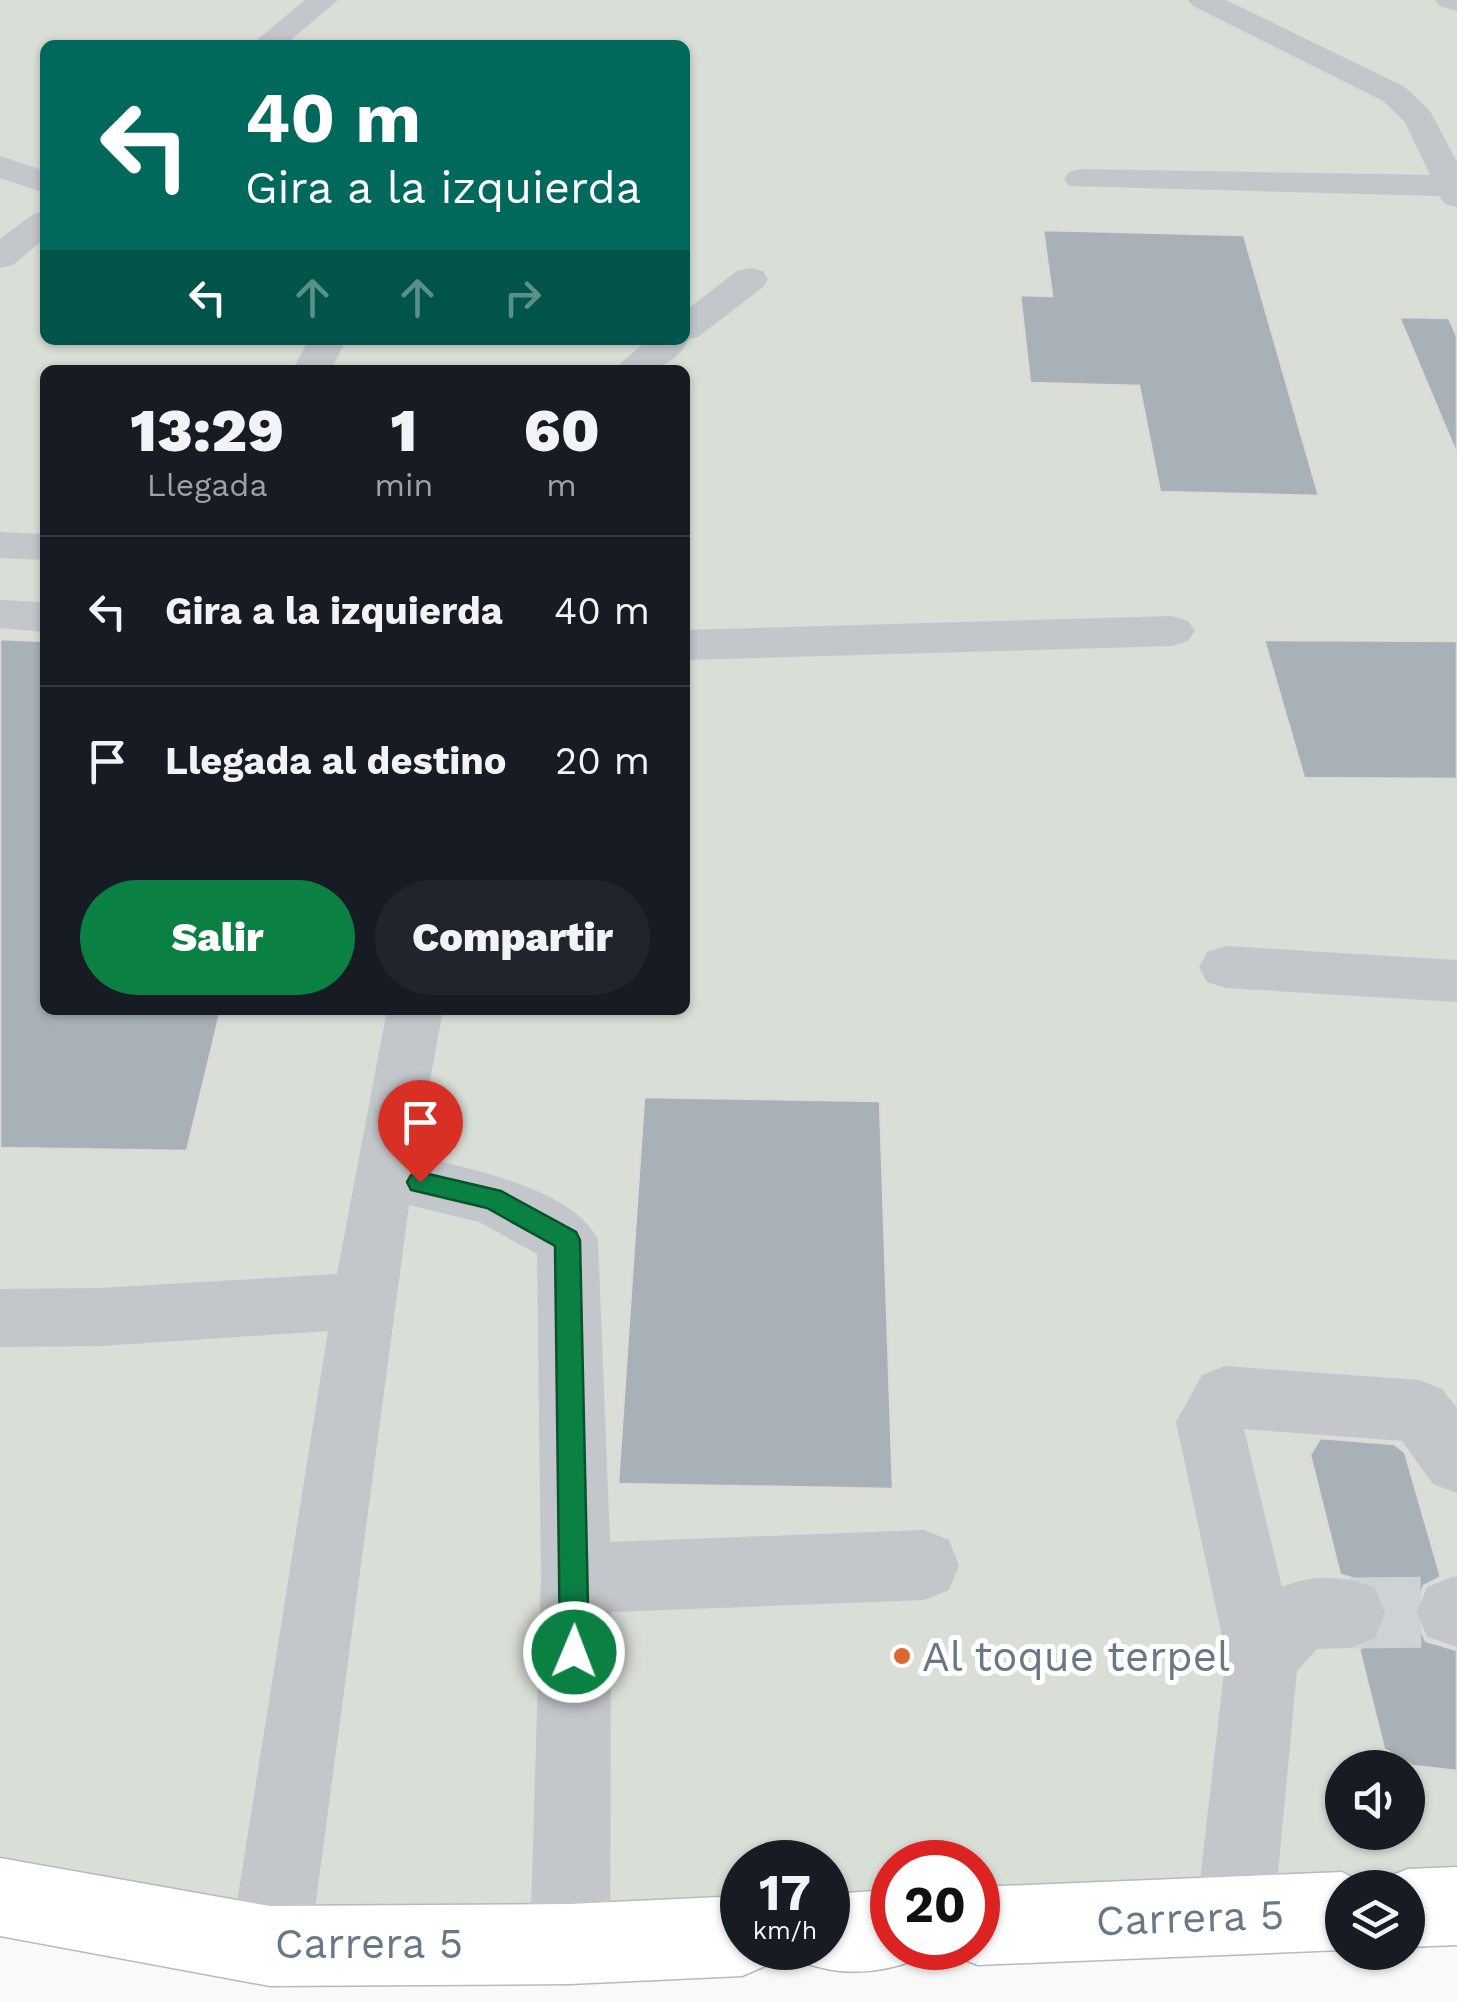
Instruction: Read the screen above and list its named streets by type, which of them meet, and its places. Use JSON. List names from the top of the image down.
{
  "streets": {
    "main road": ["Carrera 5"]
  },
  "places": ["Al toque terpel"],
  "page": {
    "turn": ["40 m", "Gira a la izquierda"],
    "eta": [
      "13:29",
      "Llegada",
      "1",
      "min",
      "60",
      "m"
    ],
    "list": [
      {
        "name": "Gira a la izquierda",
        "value": "40 m"
      },
      {
        "name": "Llegada al destino",
        "value": "20 m"
      }
    ],
    "buttons": ["Salir", "Compartir"],
    "speed": "17 km/h",
    "limit": "20"
  }
}
